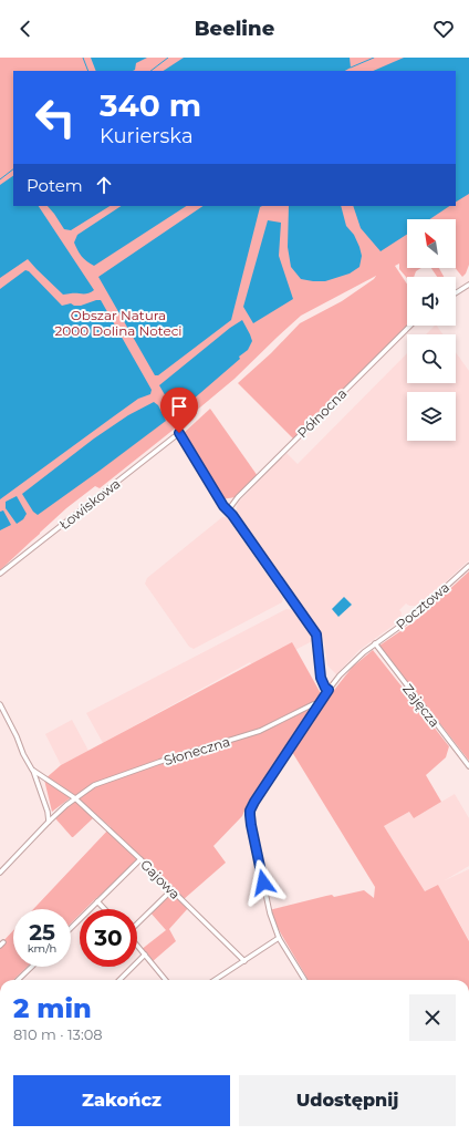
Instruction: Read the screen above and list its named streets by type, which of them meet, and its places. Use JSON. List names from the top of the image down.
{
  "streets": {
    "street": [
      "Północna",
      "Łowiskowa",
      "Pocztowa",
      "Zajęcza",
      "Słoneczna",
      "Gajowa"
    ]
  },
  "crossings": [
    ["Północna", "Łowiskowa"],
    ["Pocztowa", "Zajęcza"],
    ["Pocztowa", "Słoneczna"],
    ["Słoneczna", "Gajowa"]
  ],
  "parks": ["Obszar Natura 2000 Dolina Noteci"],
  "north": "top left",
  "page": {
    "header": "Beeline",
    "turn": ["340 m", "Kurierska"],
    "then": "Potem",
    "speed": "25 km/h",
    "limit": "30",
    "heading": ["2 min", "810 m · 13:08"],
    "buttons": ["Zakończ", "Udostępnij"]
  }
}
